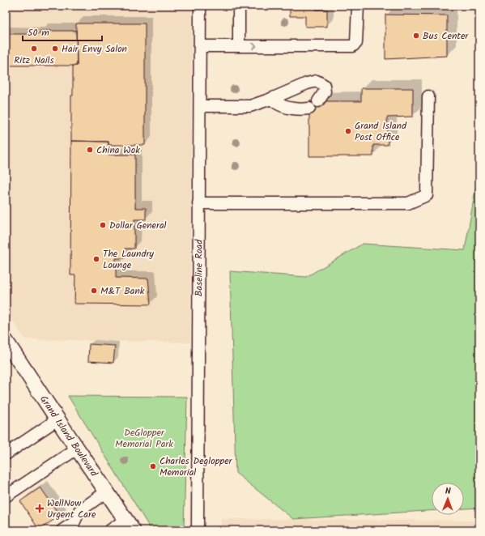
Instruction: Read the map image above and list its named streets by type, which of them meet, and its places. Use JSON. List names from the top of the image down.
{
  "streets": {
    "main road": ["Grand Island Boulevard"],
    "street": ["Baseline Road"]
  },
  "parks": ["DeGlopper Memorial Park"],
  "places": {
    "other": [
      "Bus Center",
      "Ritz Nails",
      "Hair Envy Salon",
      "Grand Island Post Office",
      "China Wok",
      "Dollar General",
      "The Laundry Lounge",
      "M&T Bank",
      "Charles Deglopper Memorial"
    ],
    "health": ["WellNow Urgent Care"]
  },
  "scale_bar": "50 m",
  "north": "top"
}
